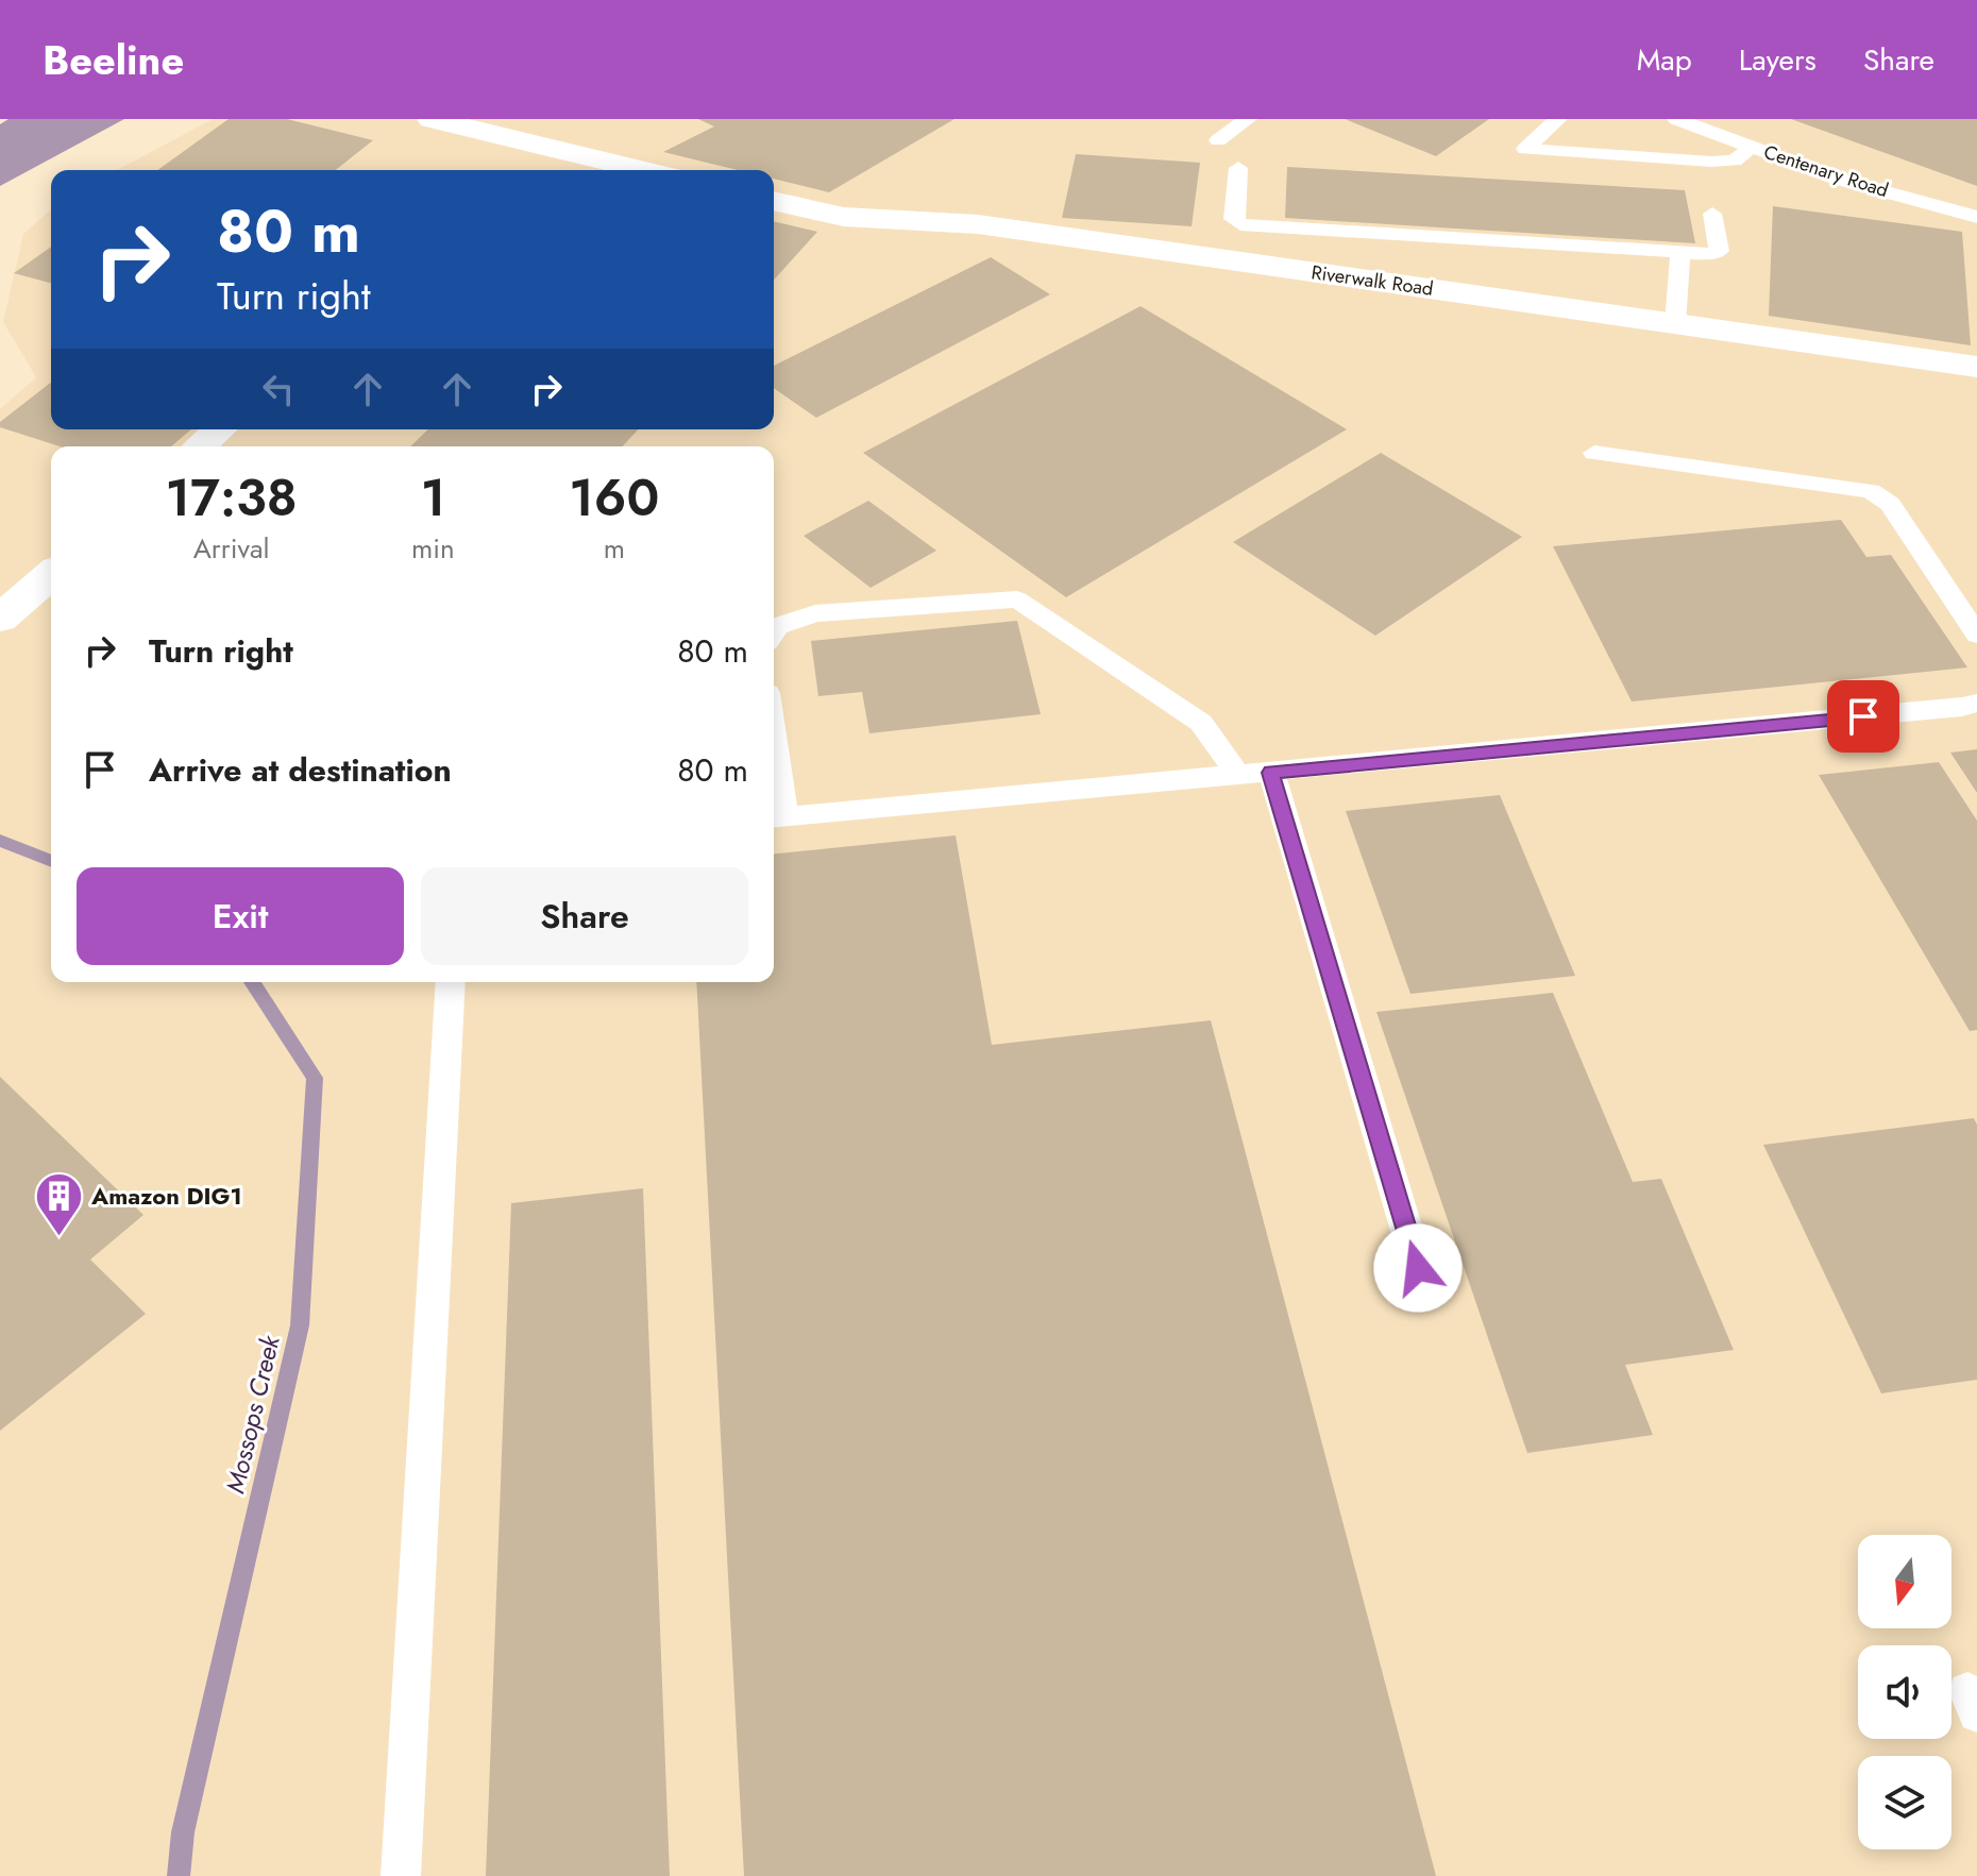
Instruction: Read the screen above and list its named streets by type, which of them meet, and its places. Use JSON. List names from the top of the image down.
{
  "streets": {
    "street": ["Riverwalk Road"],
    "lane": ["Centenary Road"]
  },
  "water": ["Mossops Creek"],
  "places": {
    "building": ["Amazon DIG1"]
  },
  "north": "bottom",
  "page": {
    "header": "Beeline",
    "nav": ["Map", "Layers", "Share"],
    "turn": ["80 m", "Turn right"],
    "eta": [
      "17:38",
      "Arrival",
      "1",
      "min",
      "160",
      "m"
    ],
    "list": [
      {
        "name": "Turn right",
        "value": "80 m"
      },
      {
        "name": "Arrive at destination",
        "value": "80 m"
      }
    ],
    "buttons": ["Exit", "Share"]
  }
}
